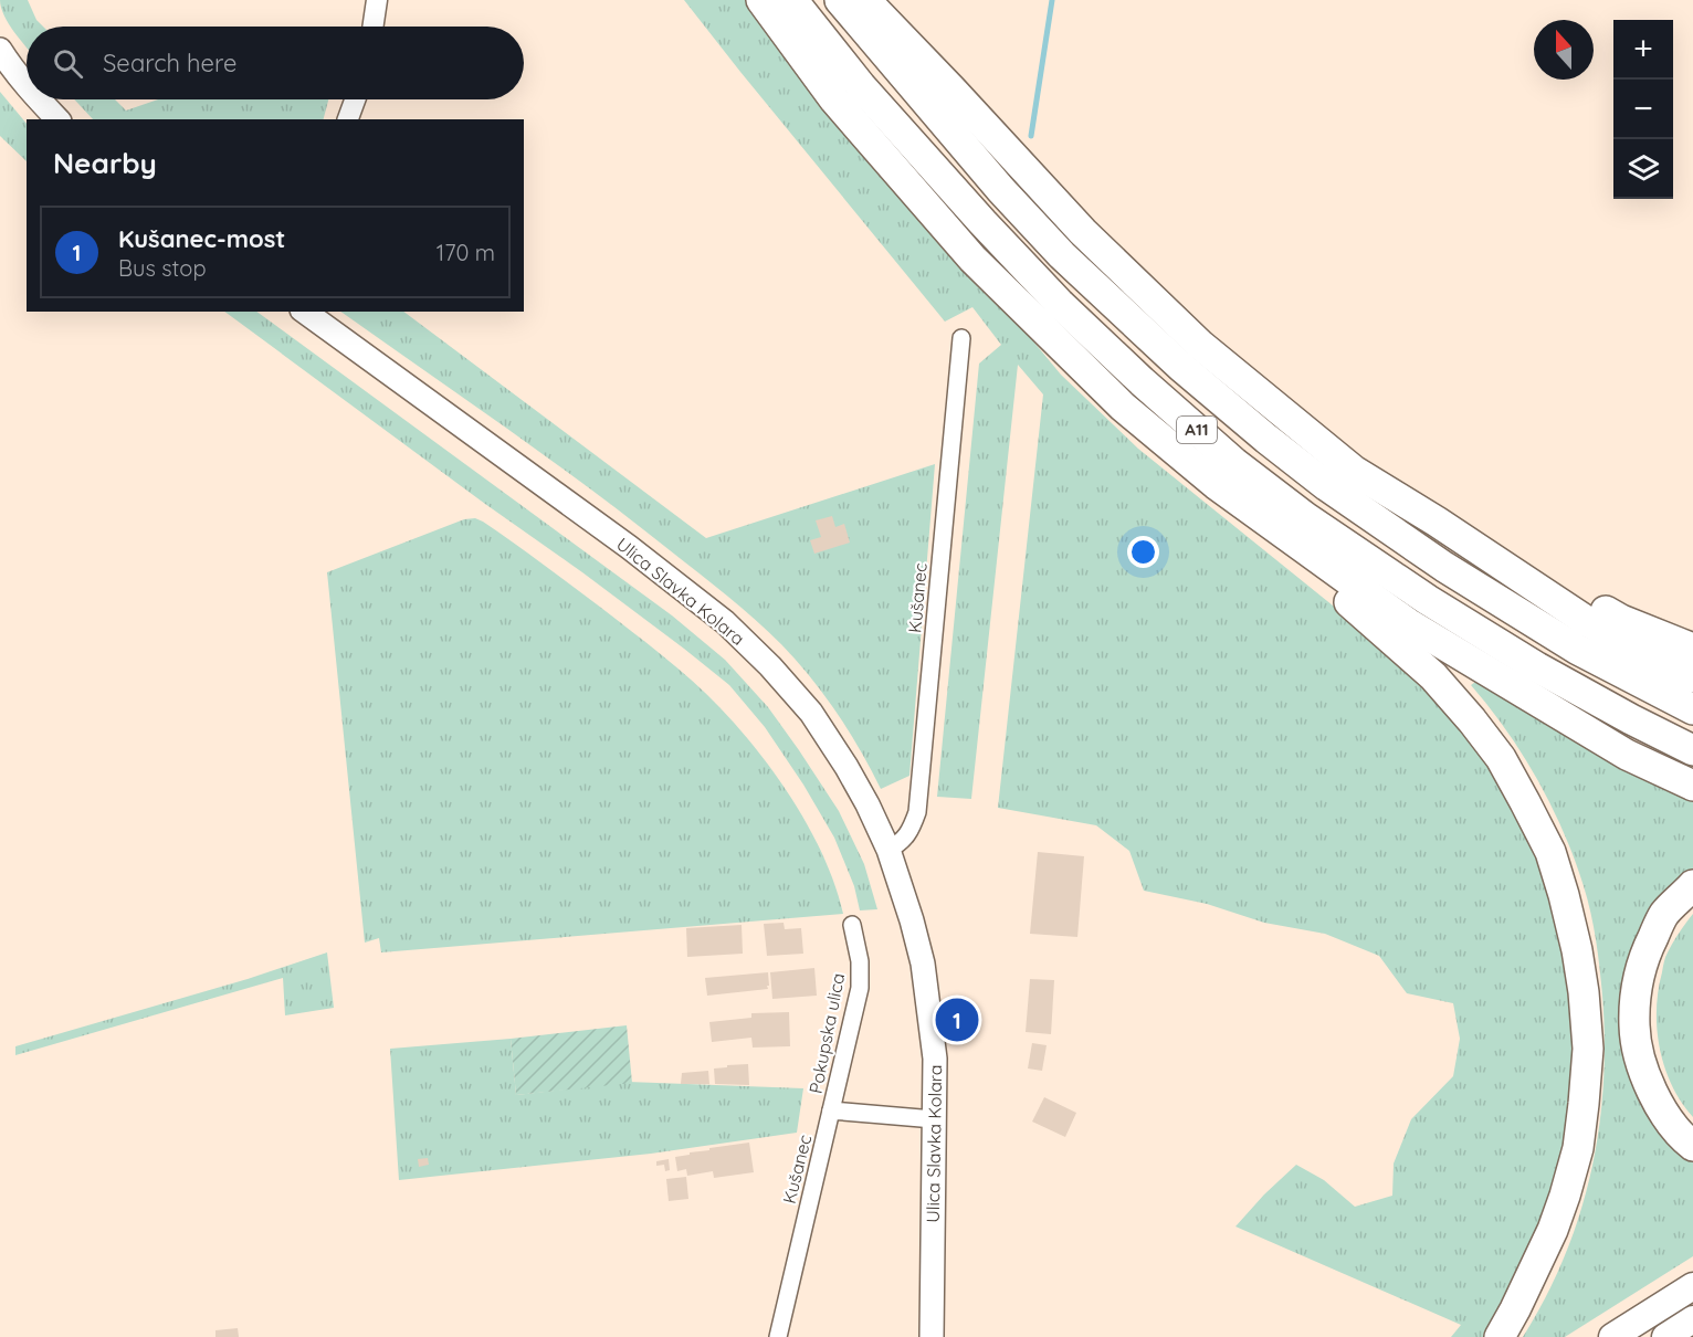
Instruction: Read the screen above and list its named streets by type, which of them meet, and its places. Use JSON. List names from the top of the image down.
{
  "streets": {
    "highway": ["A11"],
    "main road": ["Ulica Slavka Kolara"],
    "street": ["Kušanec", "Pokupska ulica"]
  },
  "crossings": [
    ["Ulica Slavka Kolara", "Kušanec"],
    ["Kušanec", "Pokupska ulica"]
  ],
  "north": "top",
  "page": {
    "map_buttons": ["+", "−"],
    "search": "Search here",
    "heading": "Nearby",
    "list": [
      {
        "mark": "1",
        "name": "Kušanec-most",
        "note": "Bus stop",
        "value": "170 m"
      }
    ],
    "pins": "1"
  }
}
